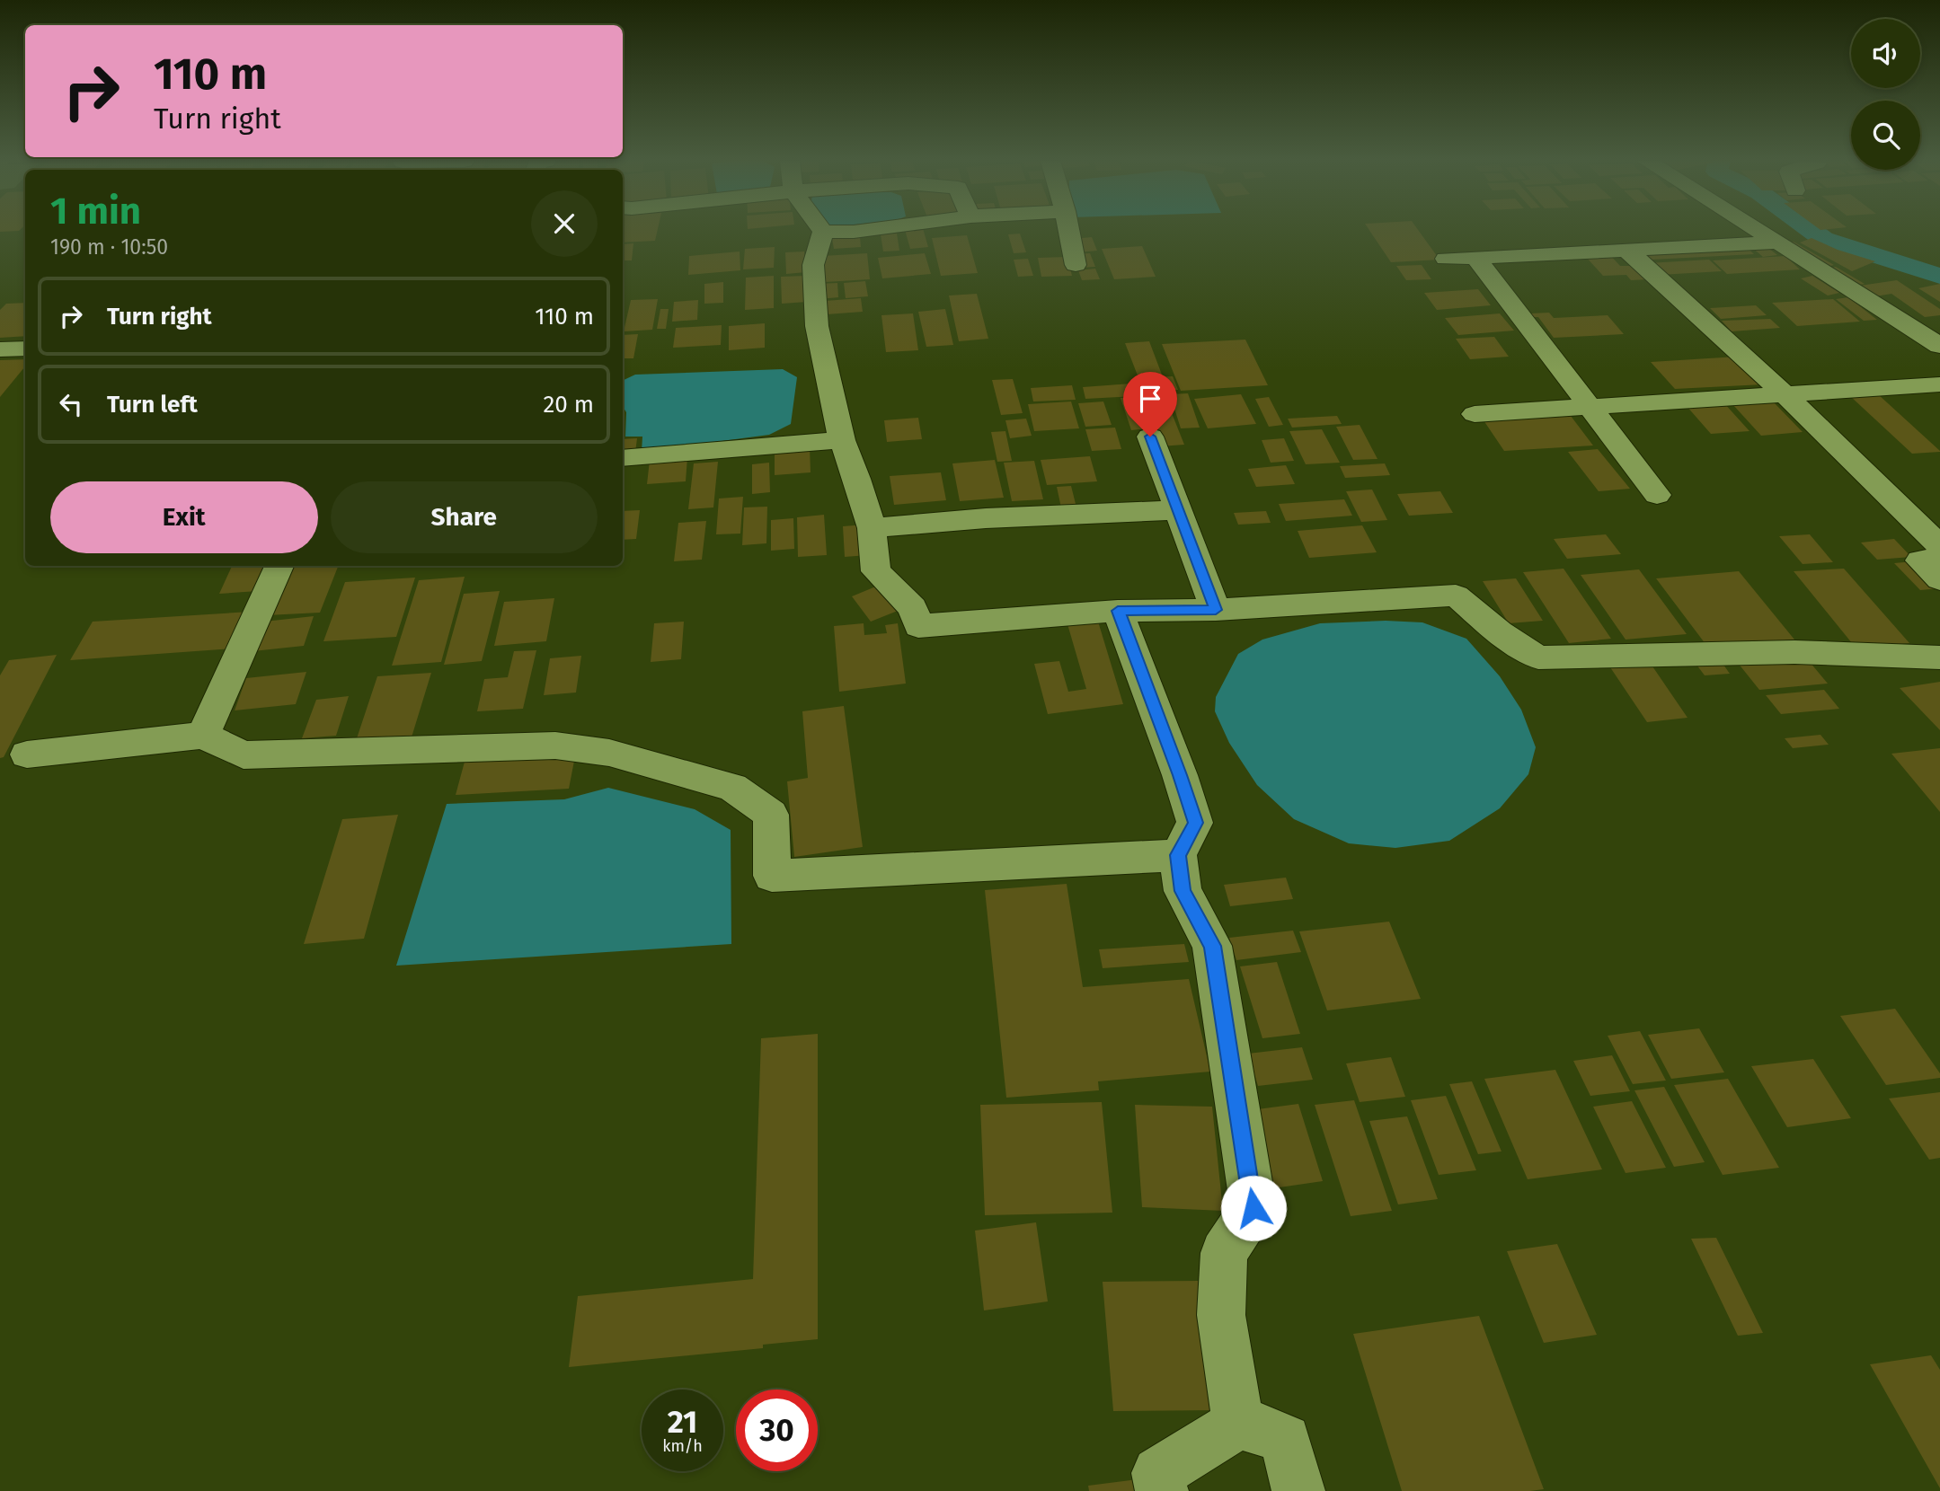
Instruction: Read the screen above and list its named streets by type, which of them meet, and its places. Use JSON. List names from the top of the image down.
{
  "page": {
    "turn": ["110 m", "Turn right"],
    "heading": ["1 min", "190 m · 10:50"],
    "list": [
      {
        "name": "Turn right",
        "value": "110 m"
      },
      {
        "name": "Turn left",
        "value": "20 m"
      }
    ],
    "buttons": ["Exit", "Share"],
    "speed": "21 km/h",
    "limit": "30"
  }
}
